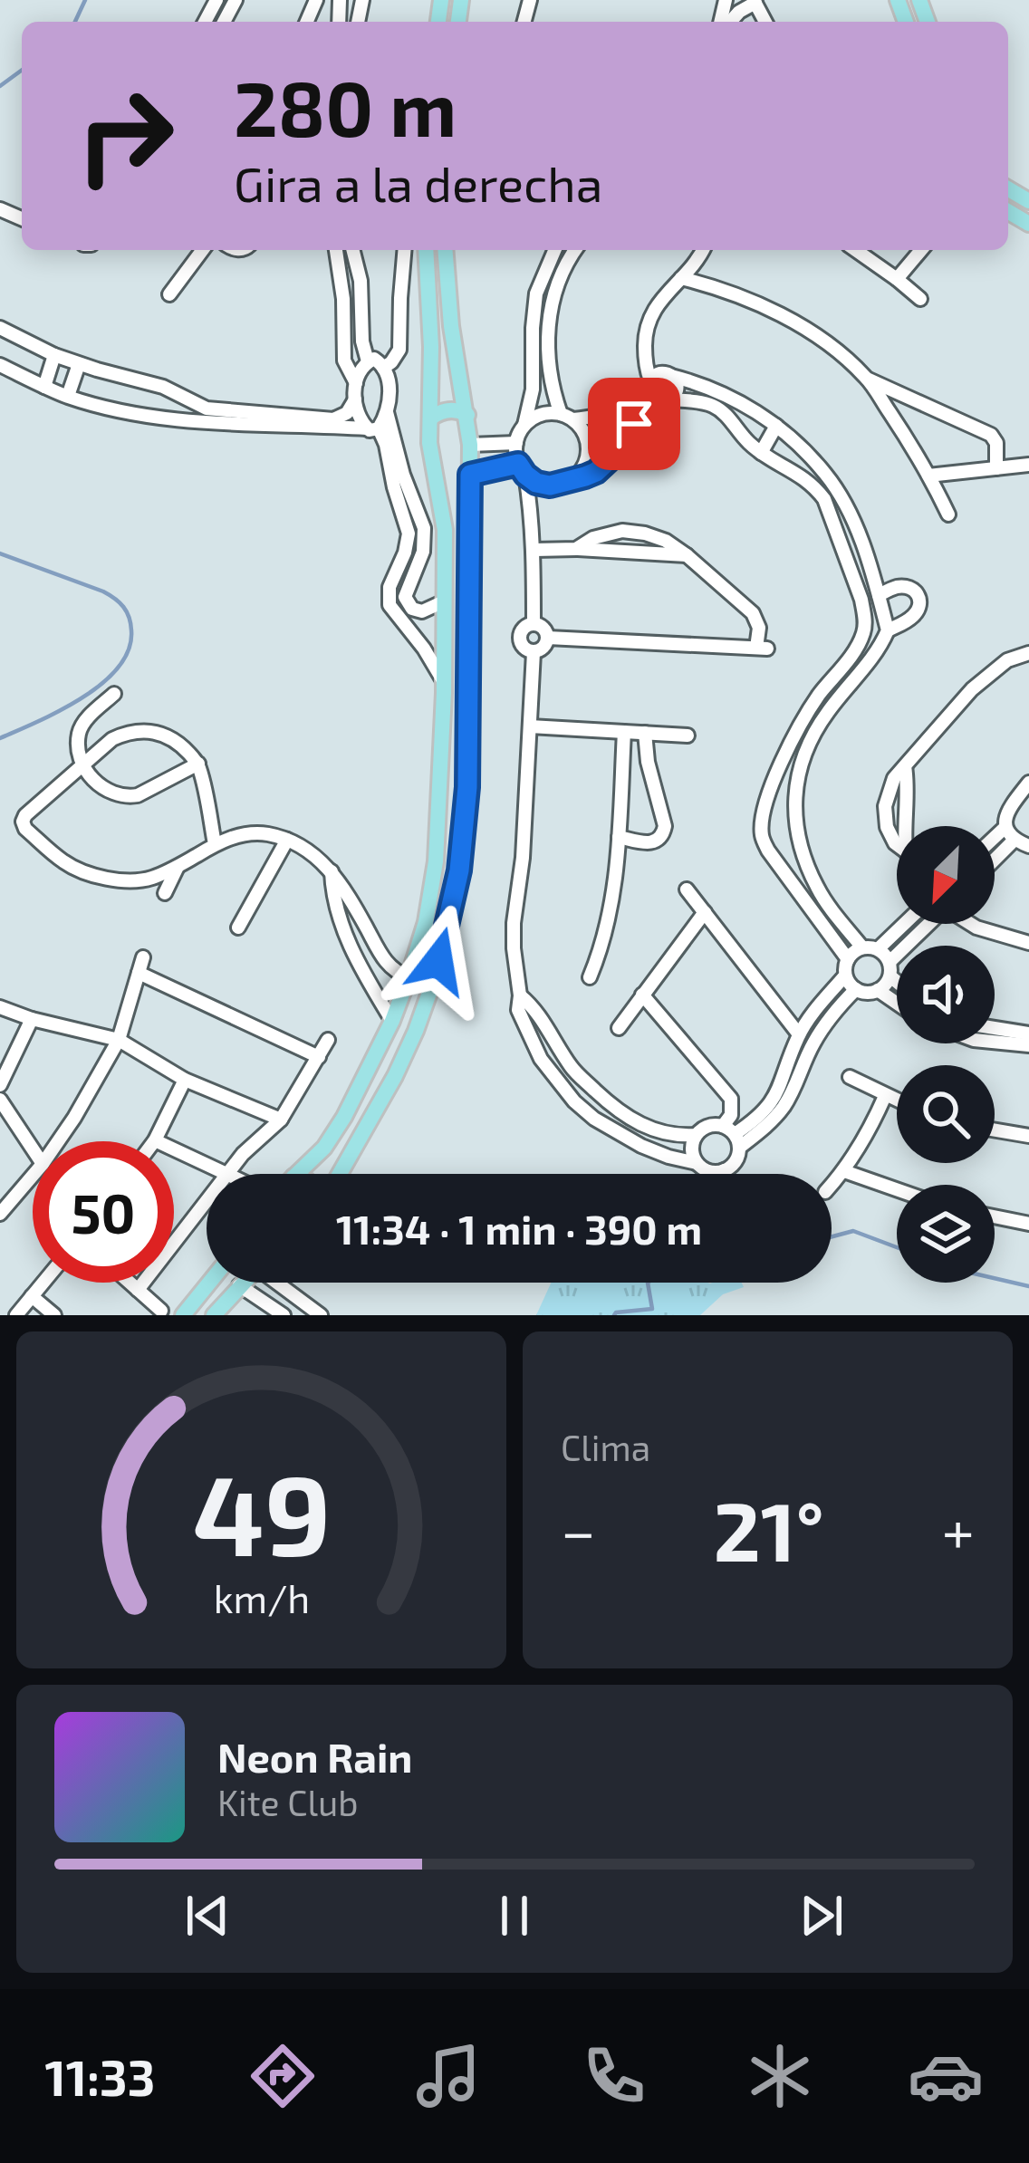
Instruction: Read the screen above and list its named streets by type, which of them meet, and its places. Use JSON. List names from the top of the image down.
{
  "north": "bottom left",
  "page": {
    "turn": ["280 m", "Gira a la derecha"],
    "limit": "50",
    "trip": "11:34 · 1 min · 390 m",
    "tile": "Clima",
    "heat": ["−", "21°", "+"],
    "song": ["Neon Rain", "Kite Club"],
    "tabs": "11:33",
    "gauge": ["49", "km/h"]
  }
}
